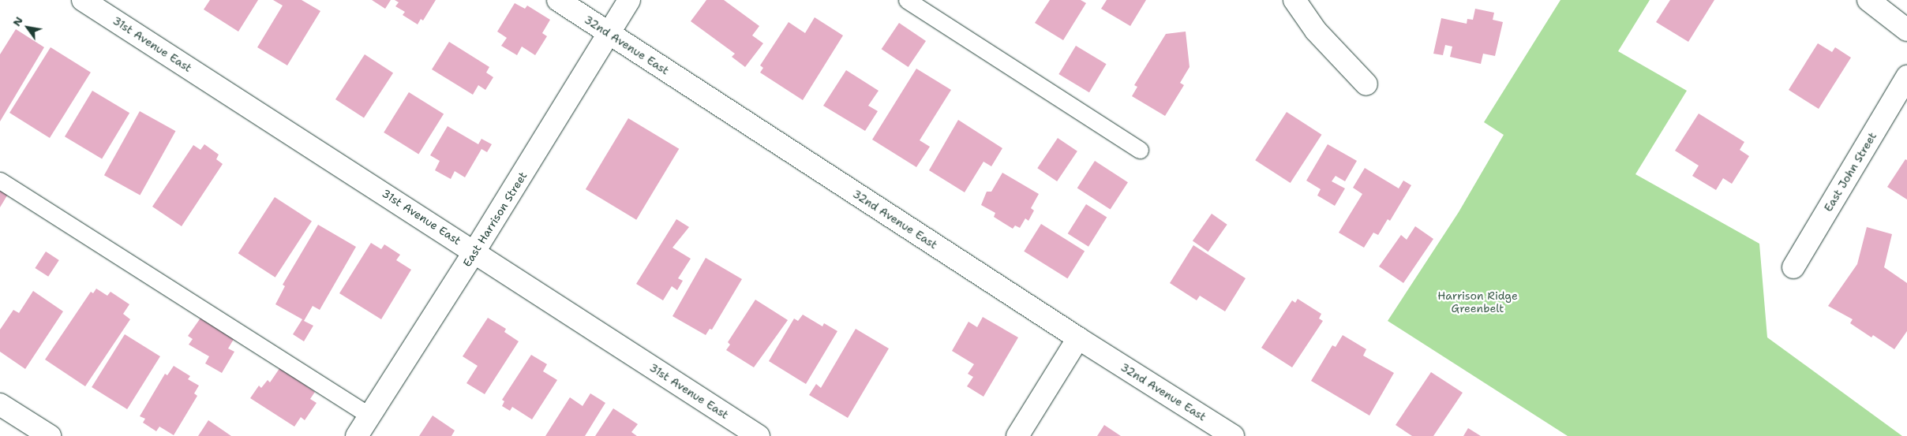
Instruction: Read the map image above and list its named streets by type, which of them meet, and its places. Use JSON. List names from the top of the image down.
{
  "streets": {
    "street": [
      "31st Avenue East",
      "32nd Avenue East",
      "East John Street",
      "East Harrison Street"
    ]
  },
  "crossings": [
    ["31st Avenue East", "East Harrison Street"],
    ["32nd Avenue East", "East Harrison Street"]
  ],
  "parks": ["Harrison Ridge Greenbelt"],
  "north": "top left"
}
